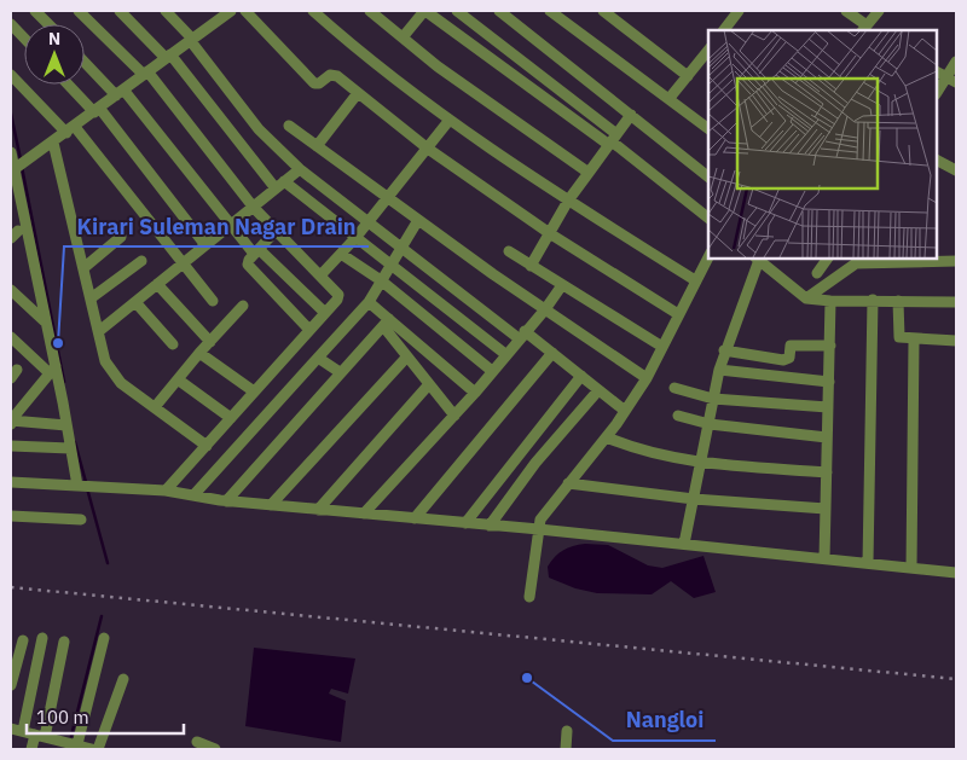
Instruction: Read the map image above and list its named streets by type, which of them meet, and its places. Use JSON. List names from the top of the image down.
{
  "places": ["Kirari Suleman Nagar Drain", "Nangloi"],
  "scale_bar": "100 m",
  "north": "top"
}
